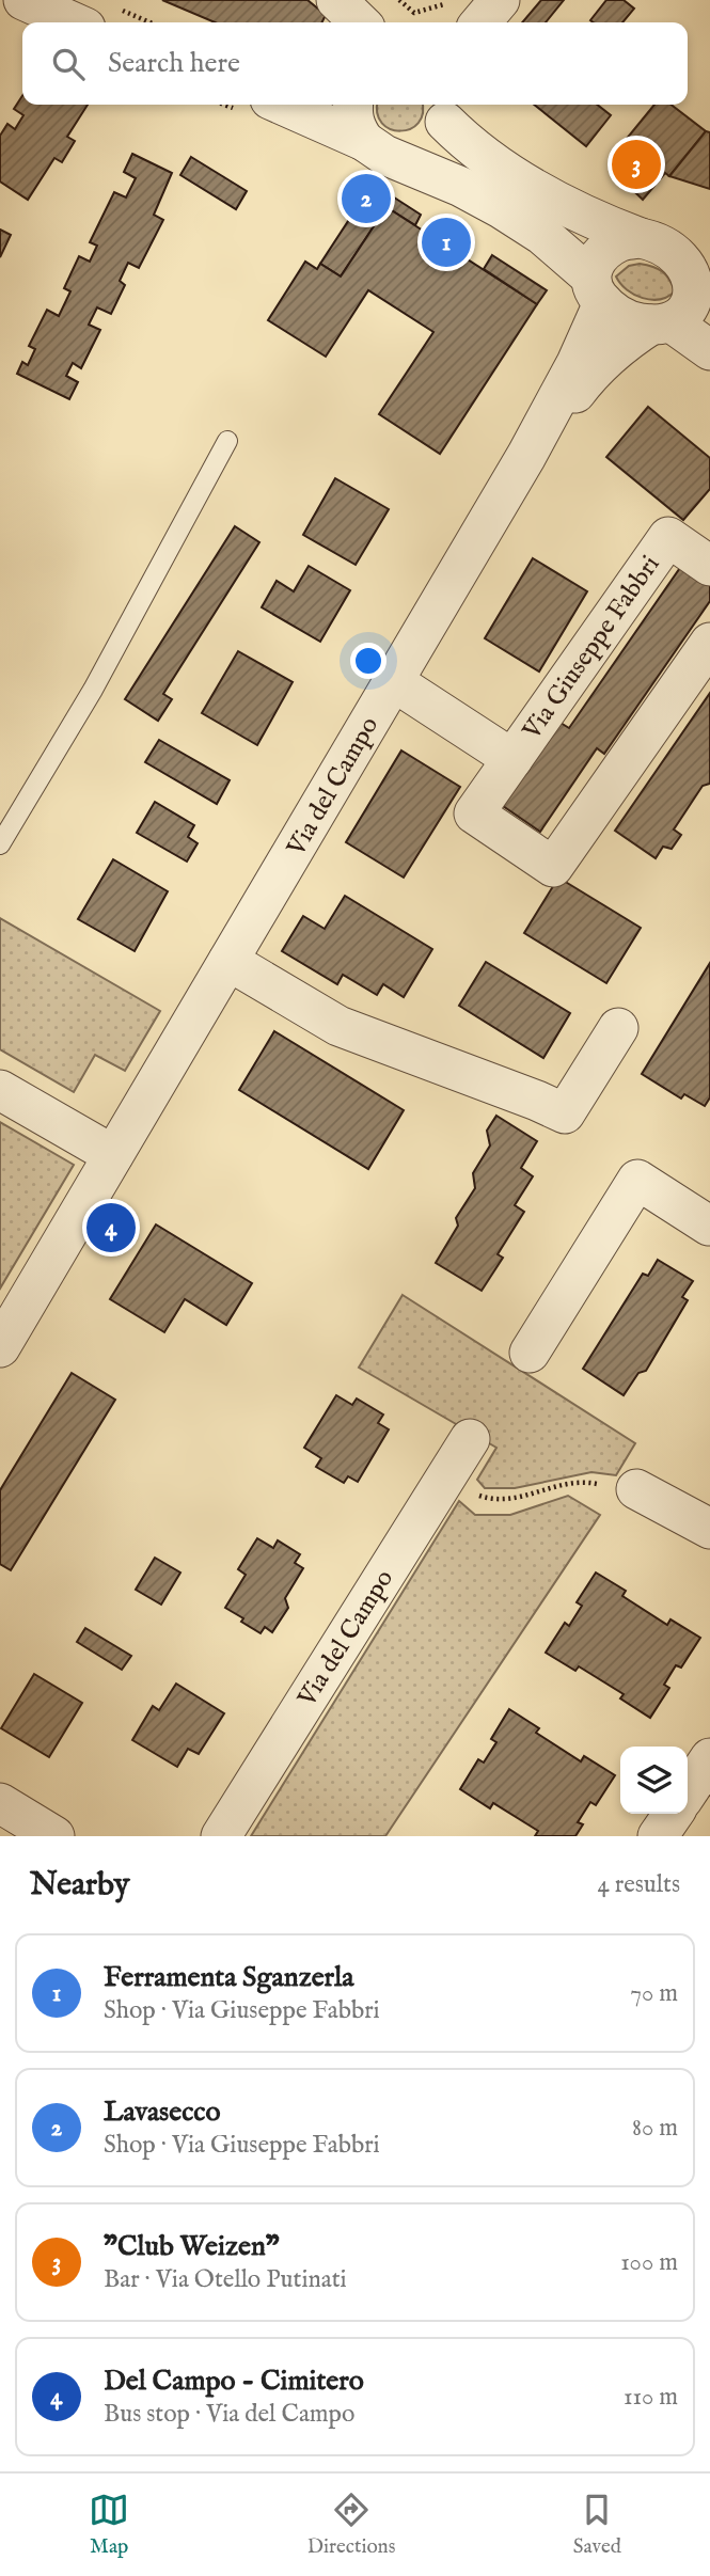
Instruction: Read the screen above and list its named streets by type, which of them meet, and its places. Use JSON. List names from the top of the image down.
{
  "streets": {
    "street": ["Via Giuseppe Fabbri", "Via del Campo"]
  },
  "crossings": [
    ["Via Giuseppe Fabbri", "Via del Campo"]
  ],
  "page": {
    "search": "Search here",
    "pins": [
      "3",
      "2",
      "1",
      "4"
    ],
    "heading": ["Nearby", "4 results"],
    "list": [
      {
        "mark": "1",
        "name": "Ferramenta Sganzerla",
        "note": "Shop · Via Giuseppe Fabbri",
        "value": "70 m"
      },
      {
        "mark": "2",
        "name": "Lavasecco",
        "note": "Shop · Via Giuseppe Fabbri",
        "value": "80 m"
      },
      {
        "mark": "3",
        "name": "\"Club Weizen\"",
        "note": "Bar · Via Otello Putinati",
        "value": "100 m"
      },
      {
        "mark": "4",
        "name": "Del Campo - Cimitero",
        "note": "Bus stop · Via del Campo",
        "value": "110 m"
      }
    ],
    "nav": ["Map", "Directions", "Saved"]
  }
}
